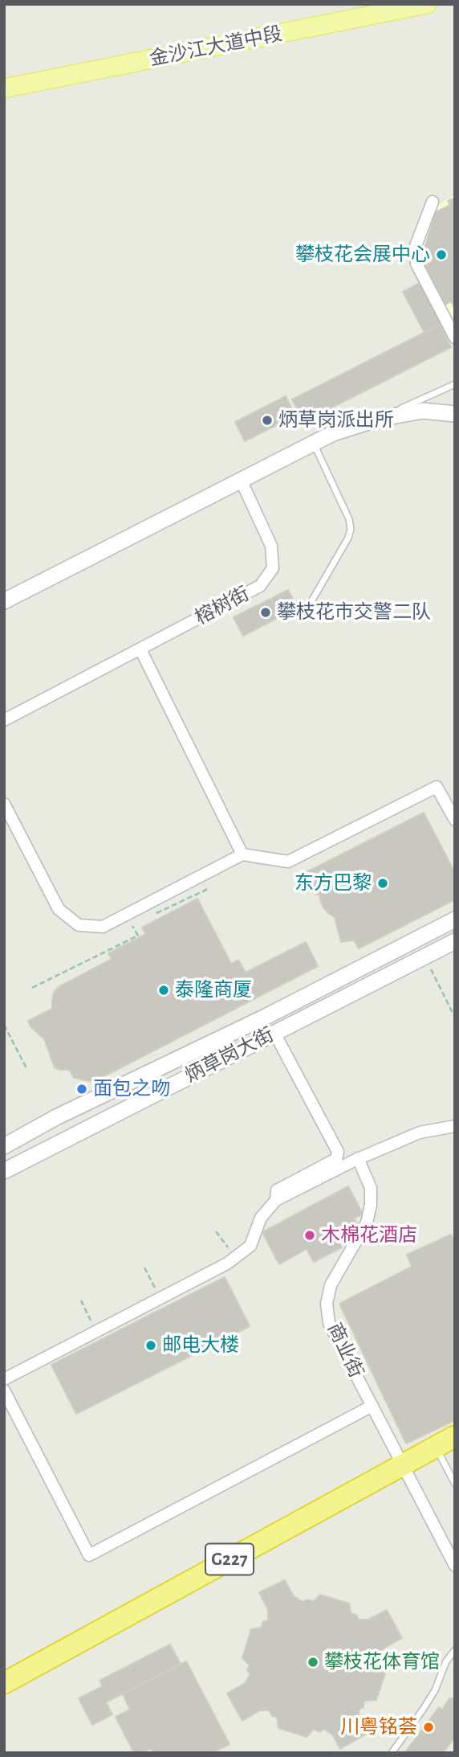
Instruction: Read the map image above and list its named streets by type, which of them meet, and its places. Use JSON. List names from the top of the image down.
{
  "streets": {
    "highway": ["G227"],
    "main road": ["金沙江大道中段"],
    "street": ["榕树街", "炳草岗大街", "商业街"]
  },
  "crossings": [
    ["商业街", "G227"]
  ],
  "places": [
    "攀枝花会展中心",
    "炳草岗派出所",
    "攀枝花市交警二队",
    "东方巴黎",
    "泰隆商厦",
    "面包之吻",
    "木棉花酒店",
    "邮电大楼",
    "攀枝花体育馆",
    "川粤铭荟"
  ]
}
